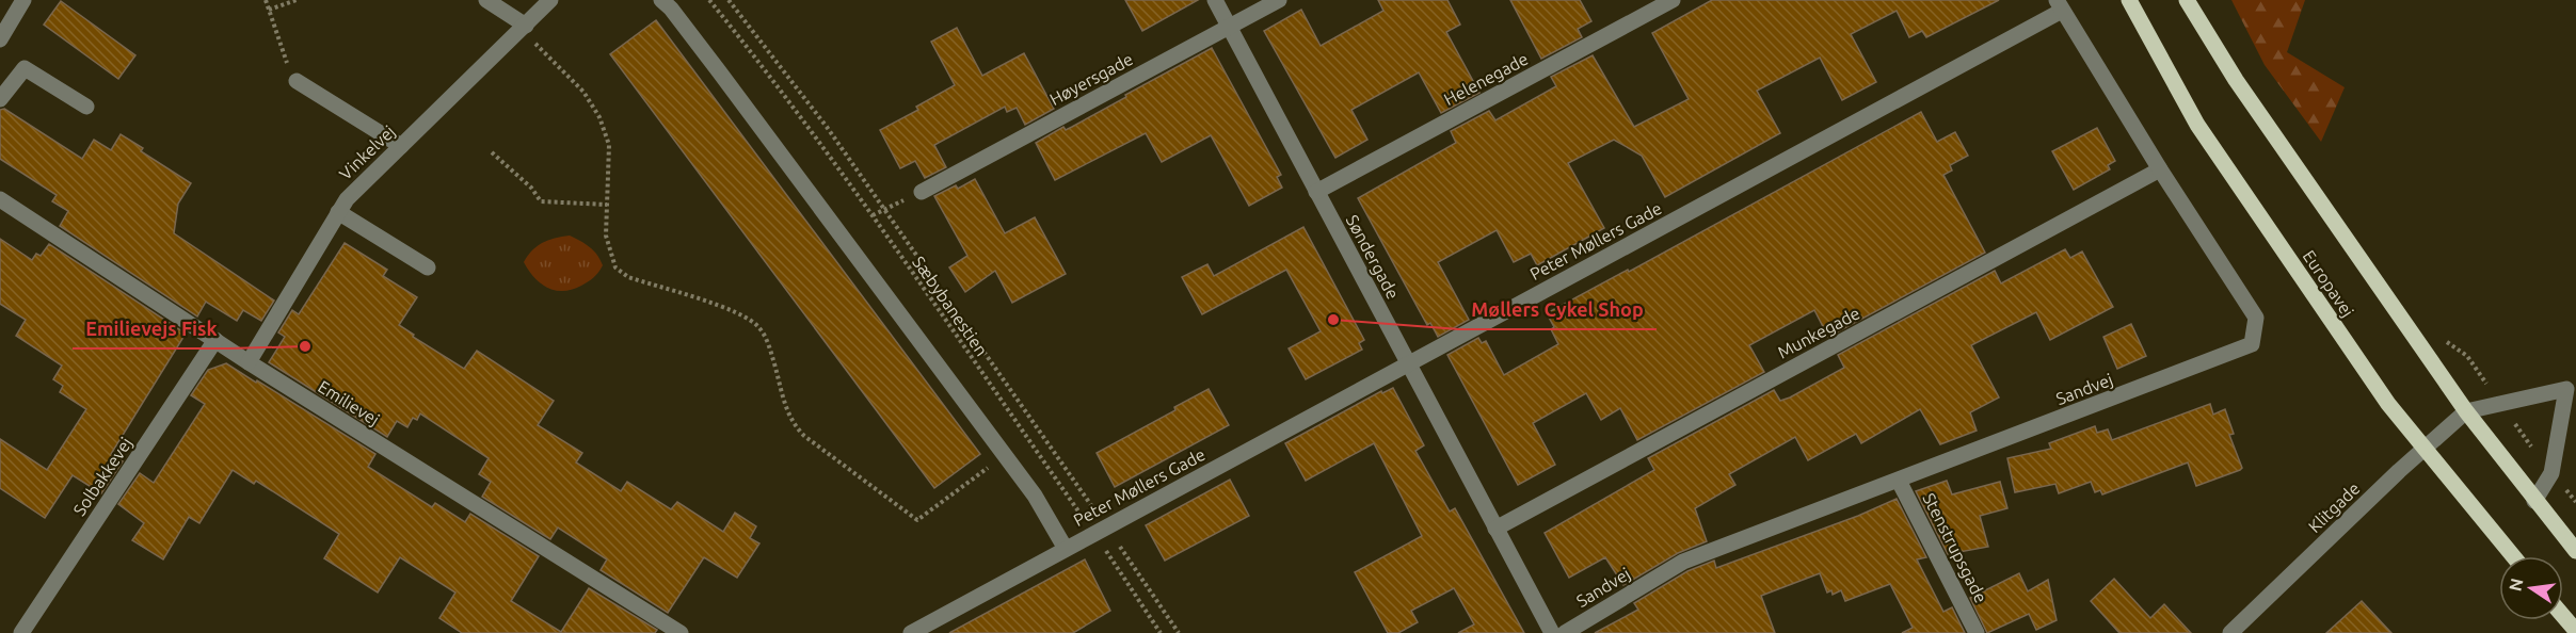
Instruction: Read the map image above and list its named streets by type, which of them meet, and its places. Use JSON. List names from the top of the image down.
{
  "streets": {
    "main road": ["Europavej"],
    "street": [
      "Høyersgade",
      "Helenegade",
      "Vinkelvej",
      "Peter Møllers Gade",
      "Søndergade",
      "Munkegade",
      "Sandvej",
      "Emilievej",
      "Solbakkevej",
      "Klitgade",
      "Stenstrupsgade"
    ],
    "path": ["Sæbybanestien"]
  },
  "crossings": [
    ["Høyersgade", "Søndergade"],
    ["Helenegade", "Søndergade"],
    ["Vinkelvej", "Emilievej"],
    ["Peter Møllers Gade", "Søndergade"],
    ["Peter Møllers Gade", "Sæbybanestien"],
    ["Peter Møllers Gade", "Sandvej"],
    ["Søndergade", "Munkegade"],
    ["Europavej", "Klitgade"],
    ["Munkegade", "Sandvej"],
    ["Sandvej", "Stenstrupsgade"],
    ["Emilievej", "Solbakkevej"]
  ],
  "places": ["Møllers Cykel Shop", "Emilievejs Fisk"],
  "north": "left"
}
